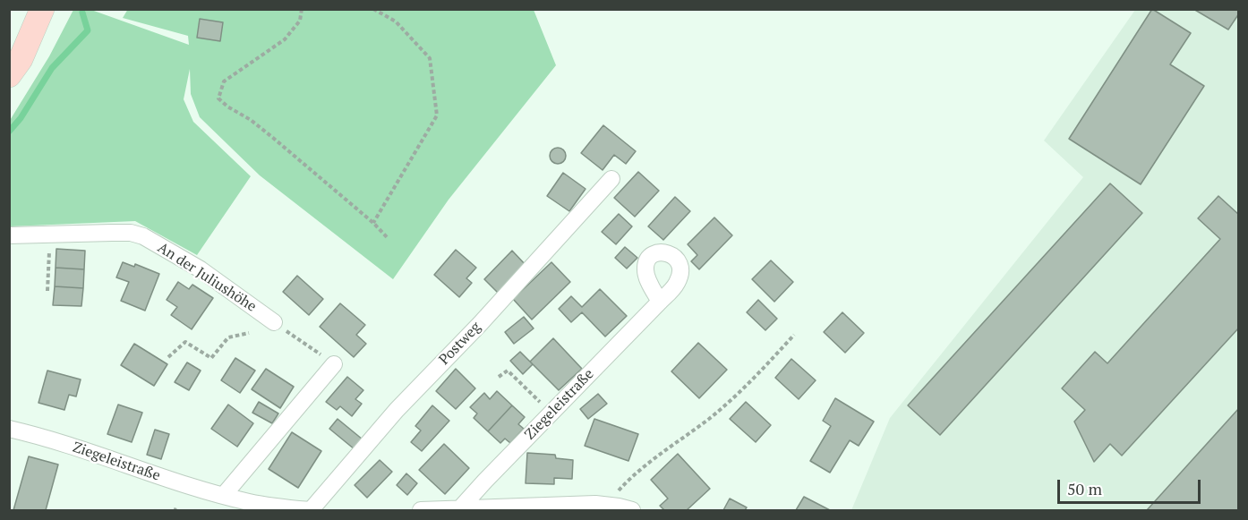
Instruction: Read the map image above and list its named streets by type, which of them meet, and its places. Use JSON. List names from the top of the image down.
{
  "streets": {
    "street": ["An der Juliushöhe", "Postweg", "Ziegeleistraße"]
  },
  "crossings": [
    ["Postweg", "Ziegeleistraße"]
  ],
  "scale_bar": "50 m"
}
